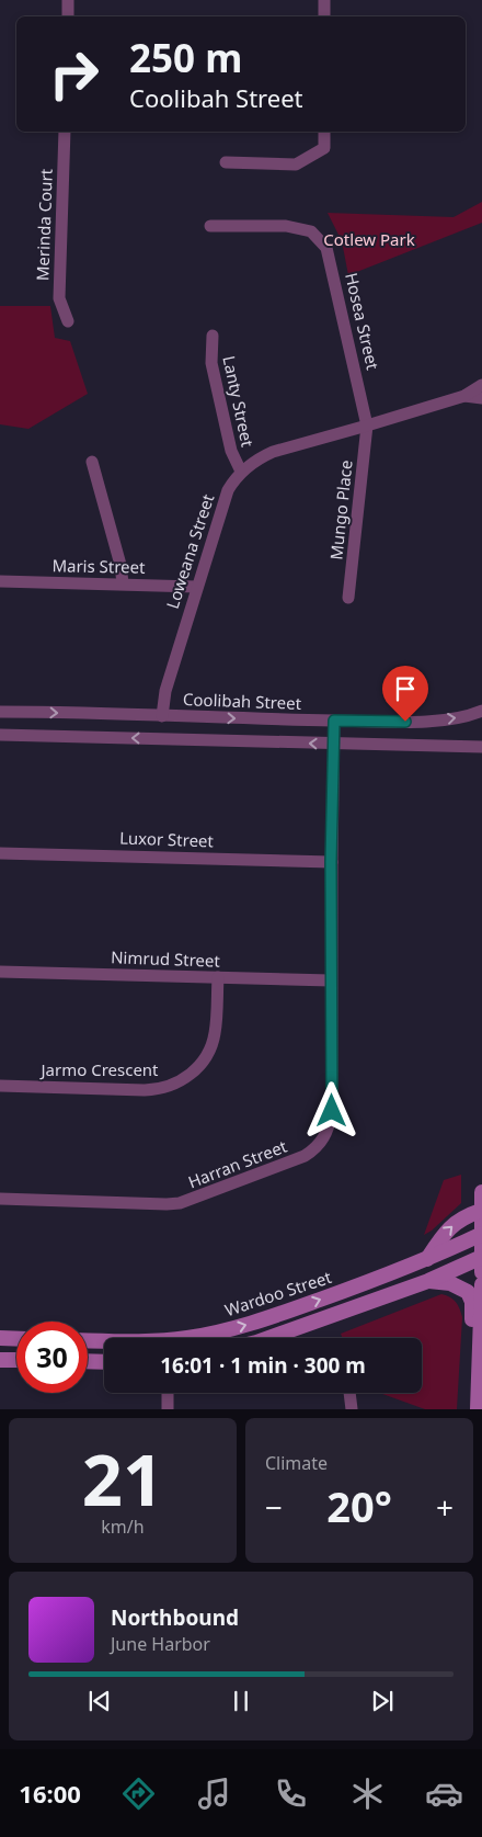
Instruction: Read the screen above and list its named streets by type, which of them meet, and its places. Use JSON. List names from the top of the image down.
{
  "streets": {
    "main road": ["Wardoo Street"],
    "street": [
      "Merinda Court",
      "Hosea Street",
      "Lanty Street",
      "Mungo Place",
      "Loweana Street",
      "Maris Street",
      "Coolibah Street",
      "Luxor Street",
      "Nimrud Street",
      "Jarmo Crescent",
      "Harran Street"
    ]
  },
  "crossings": [
    ["Hosea Street", "Mungo Place"],
    ["Hosea Street", "Loweana Street"],
    ["Lanty Street", "Loweana Street"],
    ["Mungo Place", "Loweana Street"],
    ["Loweana Street", "Maris Street"],
    ["Loweana Street", "Coolibah Street"],
    ["Coolibah Street", "Harran Street"],
    ["Luxor Street", "Harran Street"],
    ["Nimrud Street", "Jarmo Crescent"],
    ["Nimrud Street", "Harran Street"]
  ],
  "parks": ["Cotlew Park"],
  "page": {
    "turn": ["250 m", "Coolibah Street"],
    "limit": "30",
    "trip": "16:01 · 1 min · 300 m",
    "tile": [
      ["21", "km/h"],
      "Climate"
    ],
    "heat": ["−", "20°", "+"],
    "song": ["Northbound", "June Harbor"],
    "tabs": "16:00"
  }
}
